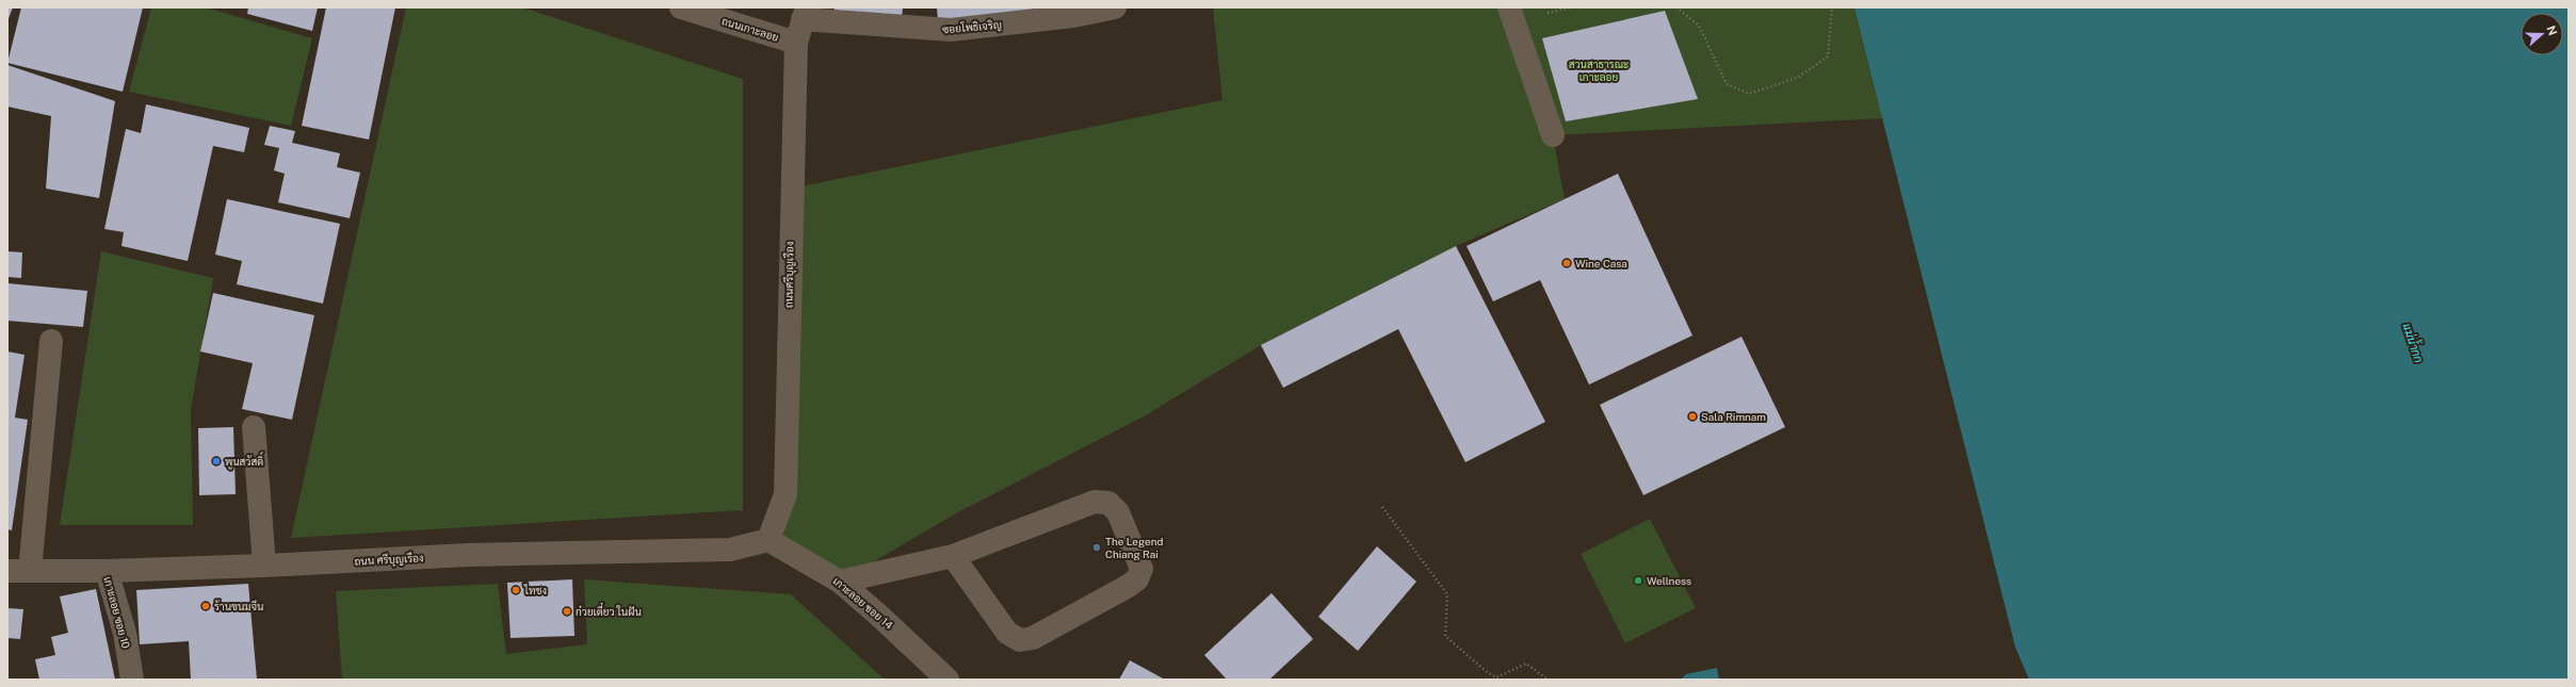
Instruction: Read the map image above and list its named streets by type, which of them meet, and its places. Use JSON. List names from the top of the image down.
{
  "streets": {
    "street": [
      "ซอยโพธิเจริญ",
      "ถนนเกาะลอย",
      "ถนนศรีบุญเรือง",
      "ถนน ศรีบุญเรือง",
      "เกาะลอย ซอย 14",
      "เกาะลอย ซอย 10"
    ]
  },
  "crossings": [
    ["ซอยโพธิเจริญ", "ถนนศรีบุญเรือง"],
    ["ถนนเกาะลอย", "ถนนศรีบุญเรือง"],
    ["ถนนศรีบุญเรือง", "ถนน ศรีบุญเรือง"],
    ["ถนนศรีบุญเรือง", "เกาะลอย ซอย 14"],
    ["ถนน ศรีบุญเรือง", "เกาะลอย ซอย 14"],
    ["ถนน ศรีบุญเรือง", "เกาะลอย ซอย 10"]
  ],
  "water": ["แม่น้ำกก"],
  "parks": ["สวนสาธารณะ เกาะลอย"],
  "places": [
    "Wine Casa",
    "Sala Rimnam",
    "พูนสวัสดิ์",
    "The Legend Chiang Rai",
    "Wellness",
    "ไทชง",
    "ร้านขนมจีน",
    "ก๋วยเตี๋ยว ในฝัน"
  ],
  "north": "right"
}
